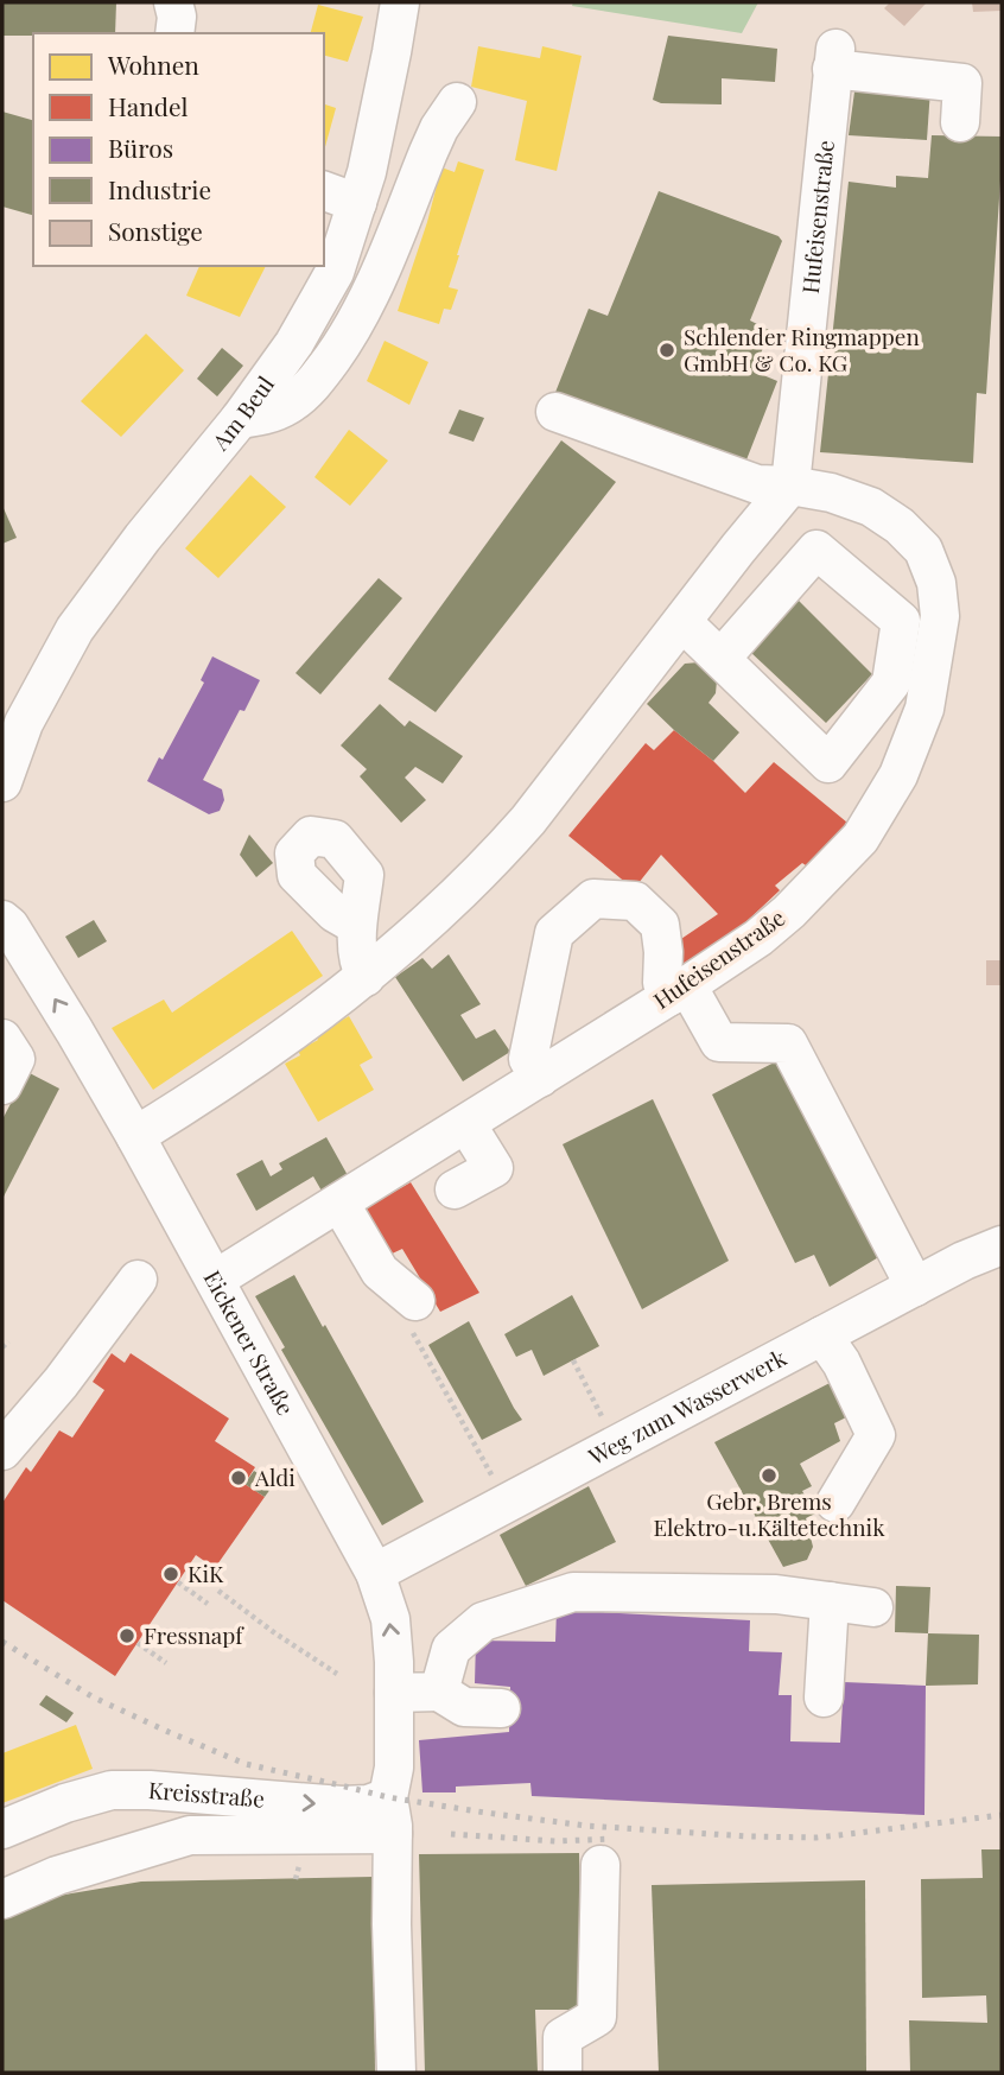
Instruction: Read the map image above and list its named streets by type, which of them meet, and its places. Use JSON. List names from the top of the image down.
{
  "streets": {
    "street": [
      "Hufeisenstraße",
      "Am Beul",
      "Eickener Straße",
      "Weg zum Wasserwerk",
      "Kreisstraße"
    ]
  },
  "crossings": [
    ["Hufeisenstraße", "Eickener Straße"],
    ["Eickener Straße", "Weg zum Wasserwerk"],
    ["Eickener Straße", "Kreisstraße"]
  ],
  "places": [
    "Schlender Ringmappen GmbH & Co. KG",
    "Gebr. Brems Elektro-u.Kältetechnik",
    "Aldi",
    "KiK",
    "Fressnapf"
  ],
  "legend": [
    "Wohnen",
    "Handel",
    "Büros",
    "Industrie",
    "Sonstige"
  ]
}
